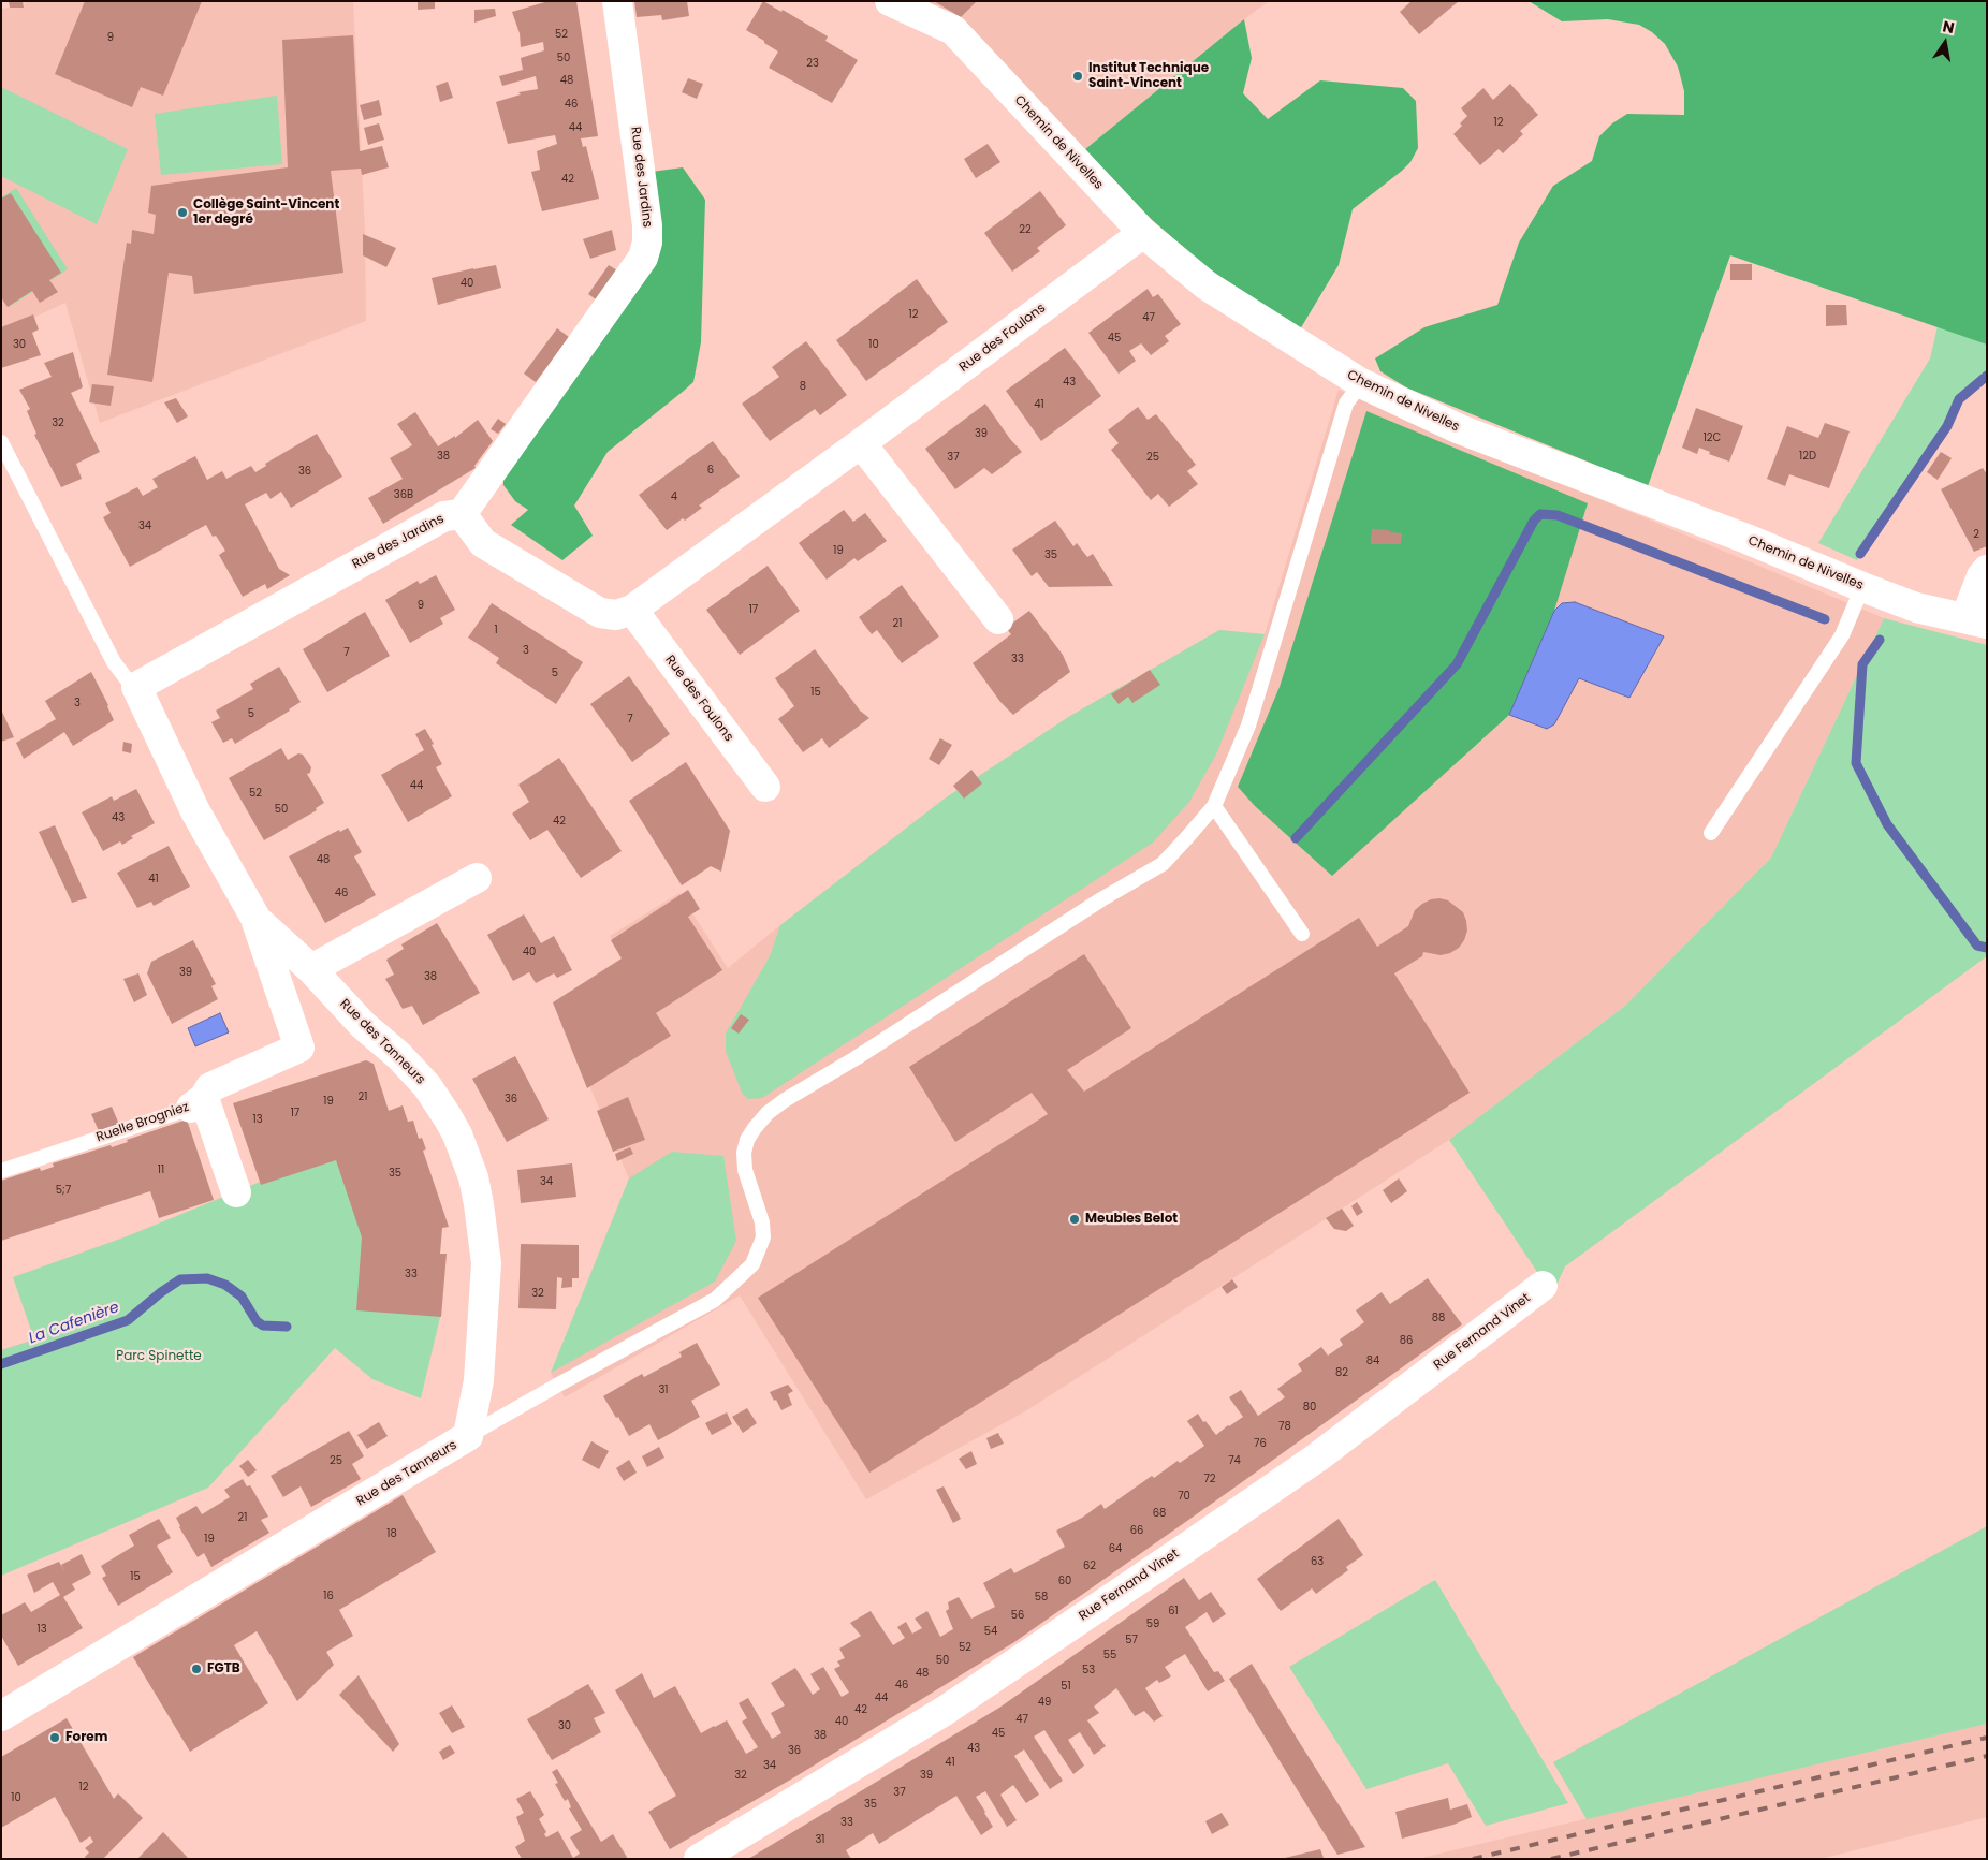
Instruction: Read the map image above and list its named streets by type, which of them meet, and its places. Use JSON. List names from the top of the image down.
{
  "streets": {
    "street": [
      "Chemin de Nivelles",
      "Rue des Jardins",
      "Rue des Foulons",
      "Rue des Tanneurs",
      "Ruelle Brogniez",
      "Rue Fernand Vinet"
    ]
  },
  "crossings": [
    ["Chemin de Nivelles", "Rue des Foulons"],
    ["Rue des Jardins", "Rue des Foulons"],
    ["Rue des Jardins", "Rue des Tanneurs"],
    ["Rue des Tanneurs", "Ruelle Brogniez"]
  ],
  "water": ["La Cafenière"],
  "parks": ["Parc Spinette"],
  "places": [
    "Institut Technique Saint-Vincent",
    "Collège Saint-Vincent 1er degré",
    "Meubles Belot",
    "FGTB",
    "Forem"
  ],
  "house_numbers": [
    "52",
    "9",
    "50",
    "23",
    "48",
    "46",
    "12",
    "44",
    "42",
    "22",
    "40",
    "12",
    "47",
    "45",
    "30",
    "10",
    "43",
    "8",
    "41",
    "32",
    "39",
    "12C",
    "38",
    "12D",
    "37",
    "25",
    "6",
    "36",
    "36B",
    "4",
    "34",
    "2",
    "19",
    "35",
    "9",
    "17",
    "21",
    "1",
    "3",
    "7",
    "33",
    "5",
    "15",
    "3",
    "5",
    "7",
    "44",
    "52",
    "50",
    "43",
    "42",
    "48",
    "41",
    "46",
    "40",
    "39",
    "38",
    "21",
    "36",
    "19",
    "17",
    "13",
    "11",
    "35",
    "34",
    "5;7",
    "33",
    "32",
    "88",
    "86",
    "84",
    "82",
    "31",
    "80",
    "78",
    "76",
    "25",
    "74",
    "72",
    "70",
    "68",
    "21",
    "66",
    "18",
    "19",
    "64",
    "63",
    "62",
    "15",
    "60",
    "16",
    "58",
    "61",
    "56",
    "59",
    "13",
    "54",
    "57",
    "52",
    "55",
    "50",
    "53",
    "48",
    "46",
    "51",
    "44",
    "49",
    "42",
    "47",
    "40",
    "30",
    "45",
    "38",
    "43",
    "36",
    "41",
    "34",
    "32",
    "39",
    "12",
    "37",
    "10",
    "35",
    "33",
    "31"
  ],
  "north": "top"
}
